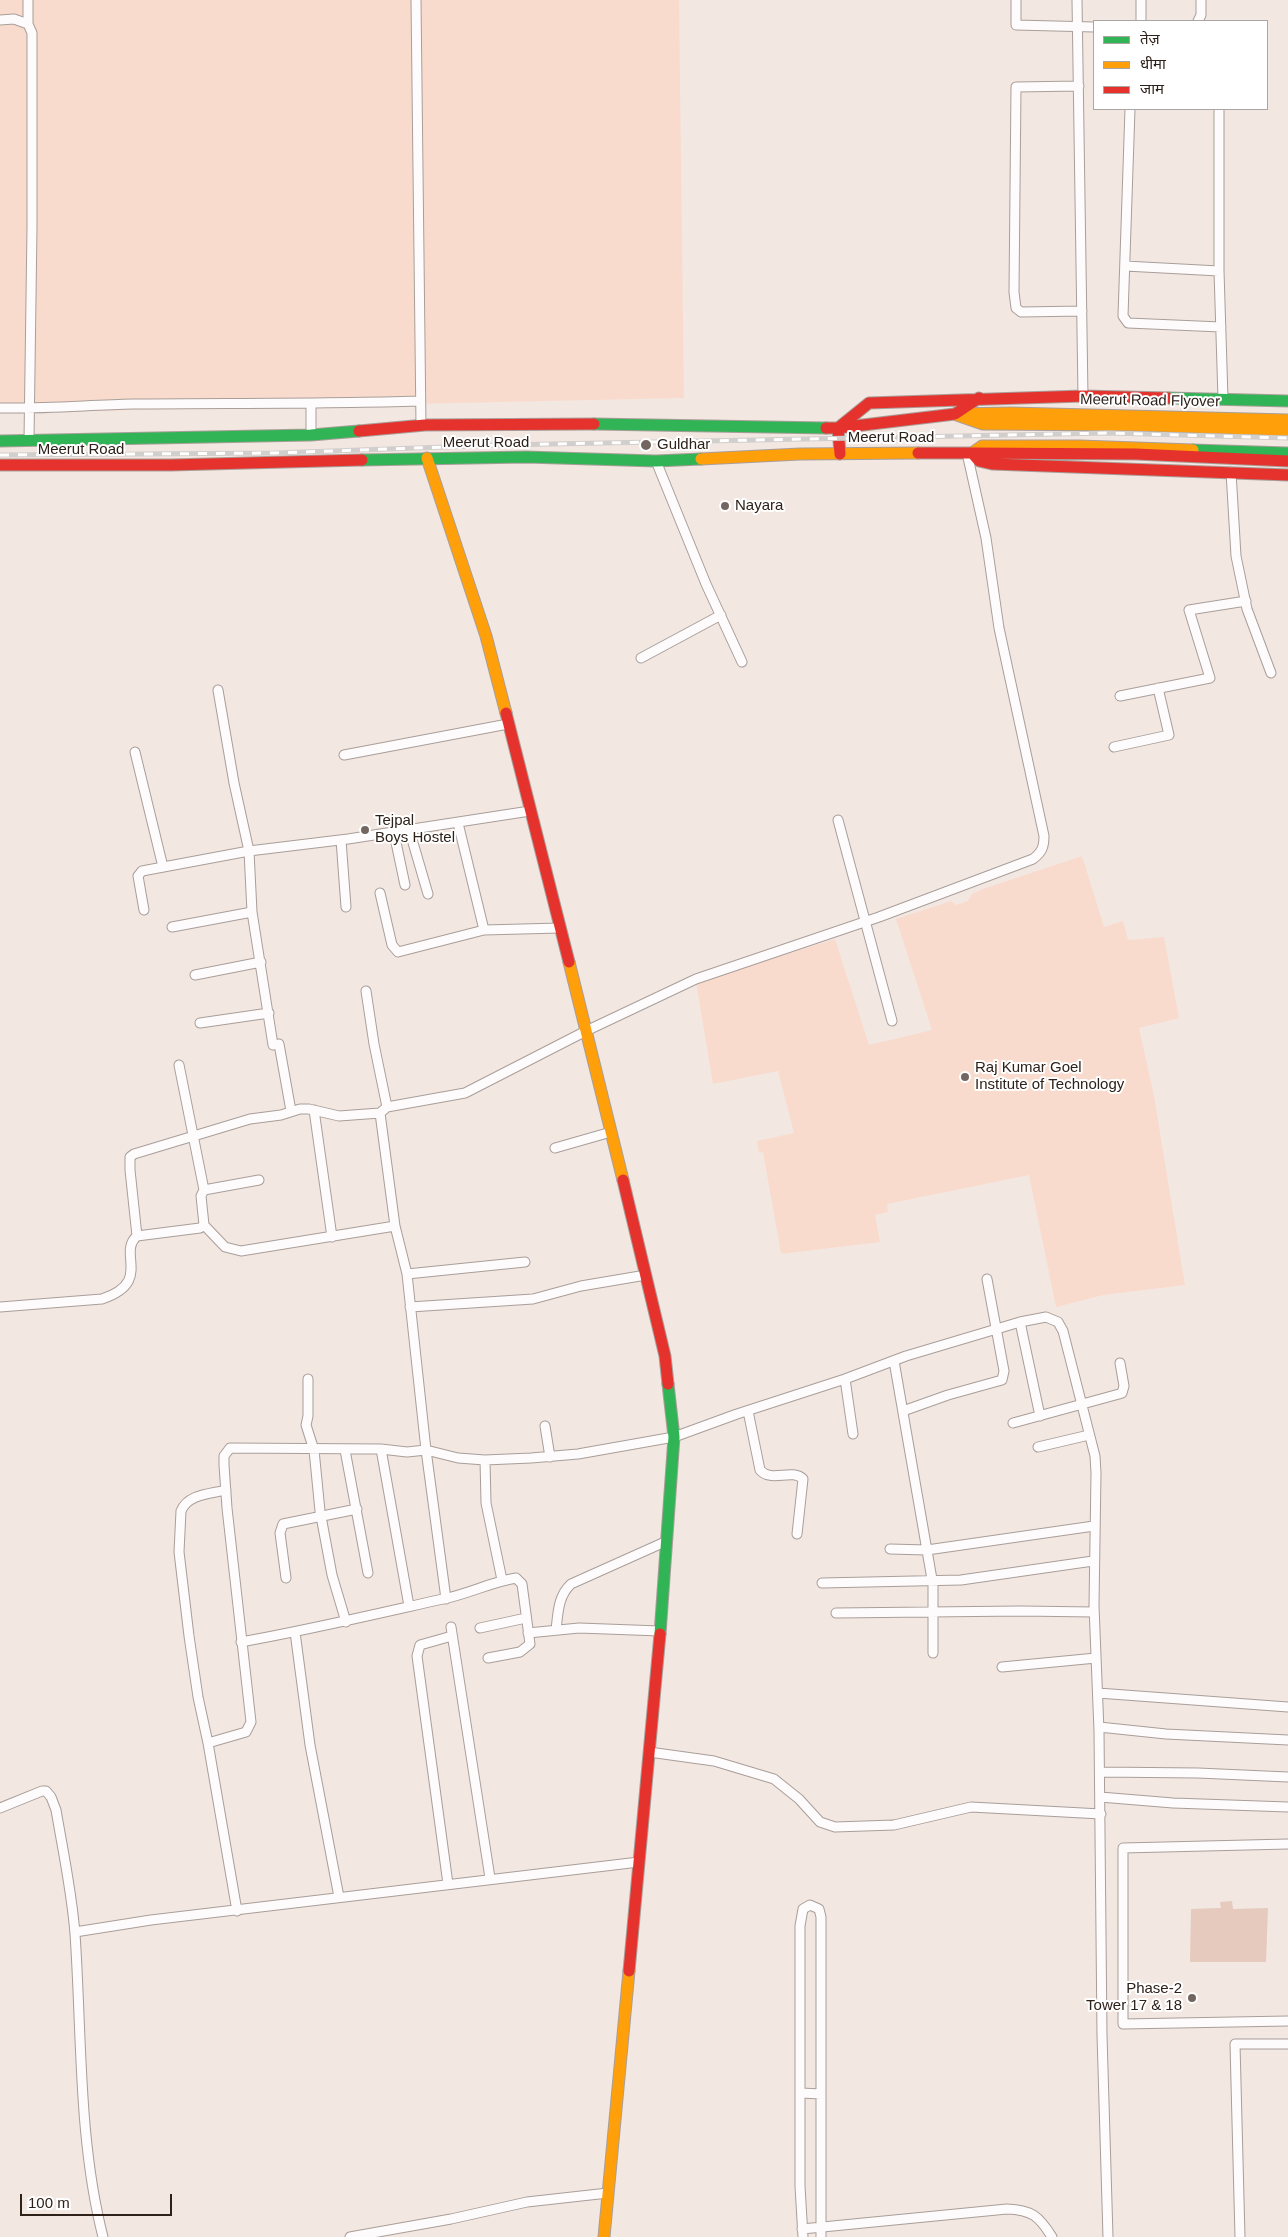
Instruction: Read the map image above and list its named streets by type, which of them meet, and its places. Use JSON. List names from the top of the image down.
{
  "streets": {
    "main road": ["Meerut Road Flyover", "Meerut Road"]
  },
  "crossings": [
    ["Meerut Road Flyover", "Meerut Road"]
  ],
  "places": [
    "Guldhar",
    "Nayara",
    "Tejpal Boys Hostel",
    "Raj Kumar Goel Institute of Technology",
    "Phase-2 Tower 17 & 18"
  ],
  "legend": ["तेज़", "धीमा", "जाम"],
  "scale_bar": "100 m"
}
